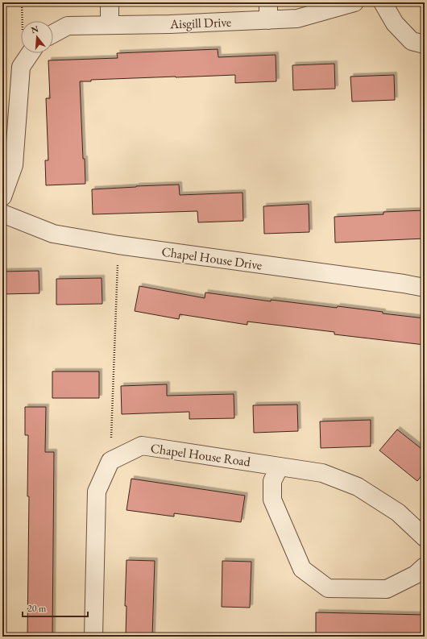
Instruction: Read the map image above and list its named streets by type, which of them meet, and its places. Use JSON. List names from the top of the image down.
{
  "streets": {
    "street": ["Aisgill Drive", "Chapel House Drive", "Chapel House Road"]
  },
  "scale_bar": "20 m",
  "north": "top"
}
